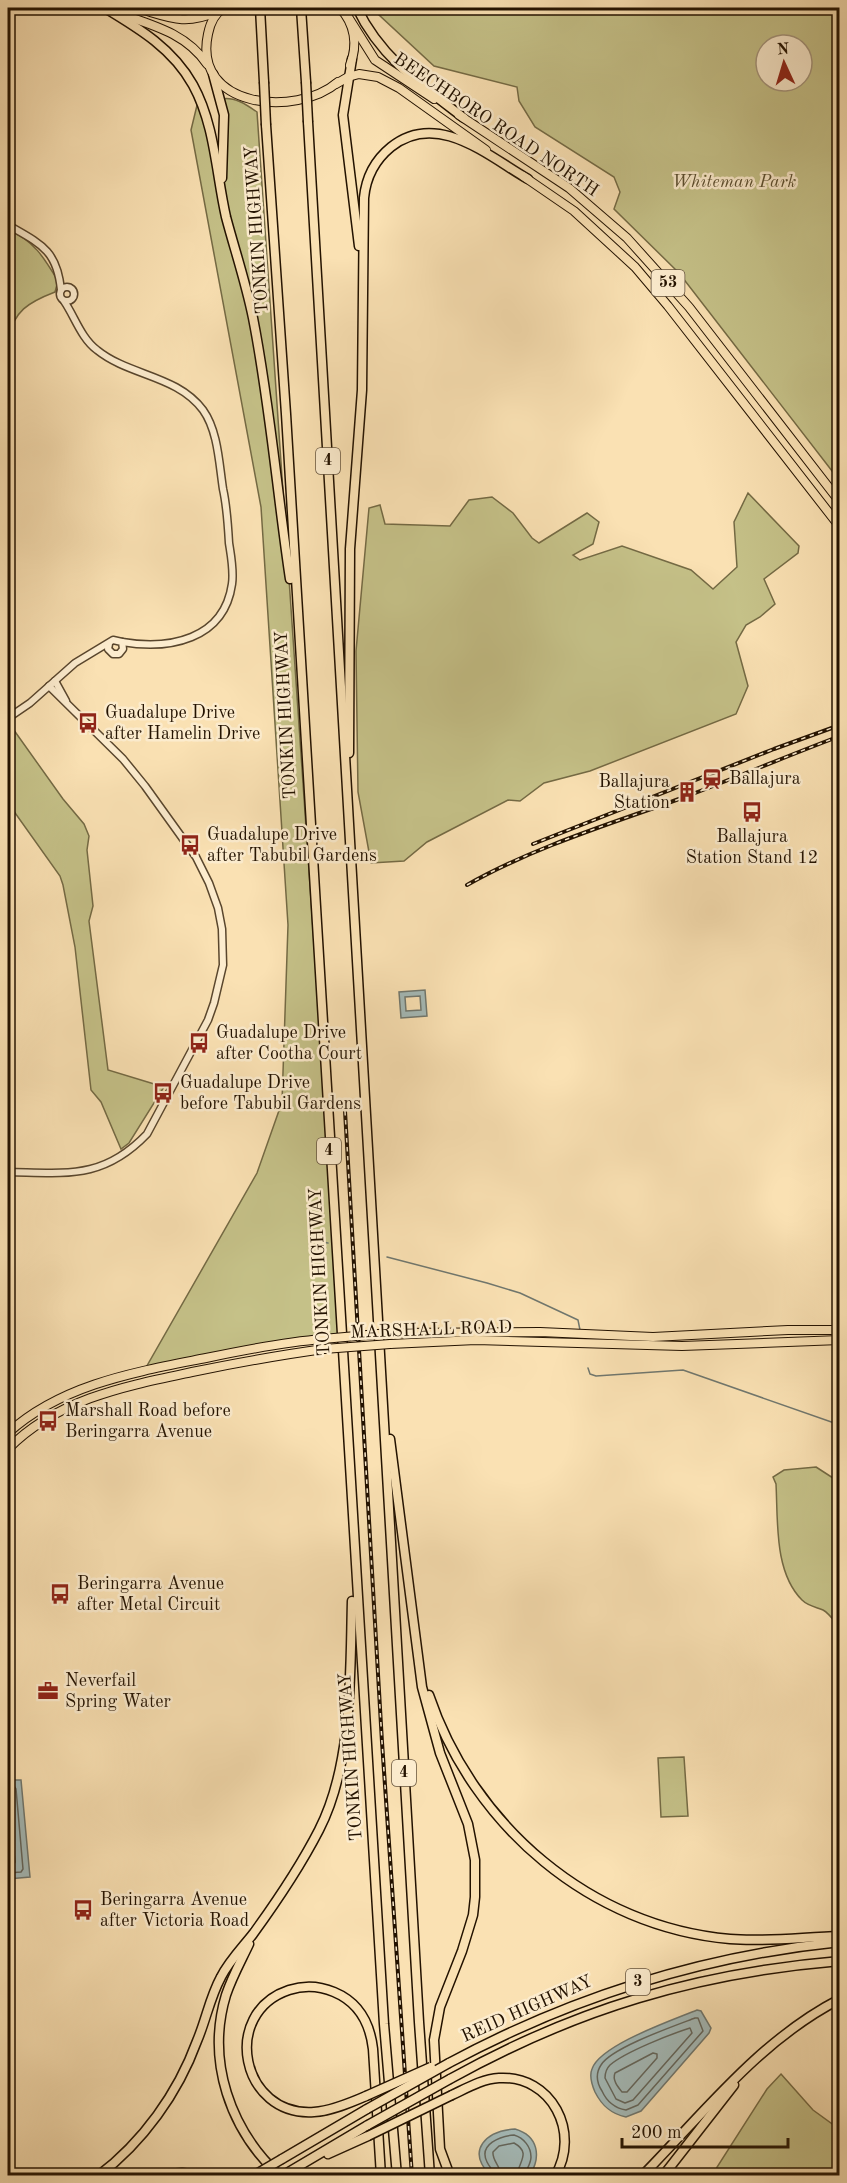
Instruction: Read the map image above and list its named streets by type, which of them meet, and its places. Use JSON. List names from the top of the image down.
{
  "streets": {
    "highway": [
      "TONKIN HIGHWAY",
      "4",
      "3",
      "REID HIGHWAY"
    ],
    "main road": ["BEECHBORO ROAD NORTH", "53", "MARSHALL ROAD"]
  },
  "crossings": [
    ["BEECHBORO ROAD NORTH", "53"]
  ],
  "parks": ["Whiteman Park"],
  "places": {
    "bus stop": [
      "Guadalupe Drive after Hamelin Drive",
      "Ballajura Station Stand 12",
      "Guadalupe Drive after Tabubil Gardens",
      "Guadalupe Drive after Cootha Court",
      "Guadalupe Drive before Tabubil Gardens",
      "Marshall Road before Beringarra Avenue",
      "Beringarra Avenue after Metal Circuit",
      "Beringarra Avenue after Victoria Road"
    ],
    "station": ["Ballajura"],
    "building": ["Ballajura Station"],
    "office": ["Neverfail Spring Water"]
  },
  "scale_bar": "200 m",
  "north": "top"
}
